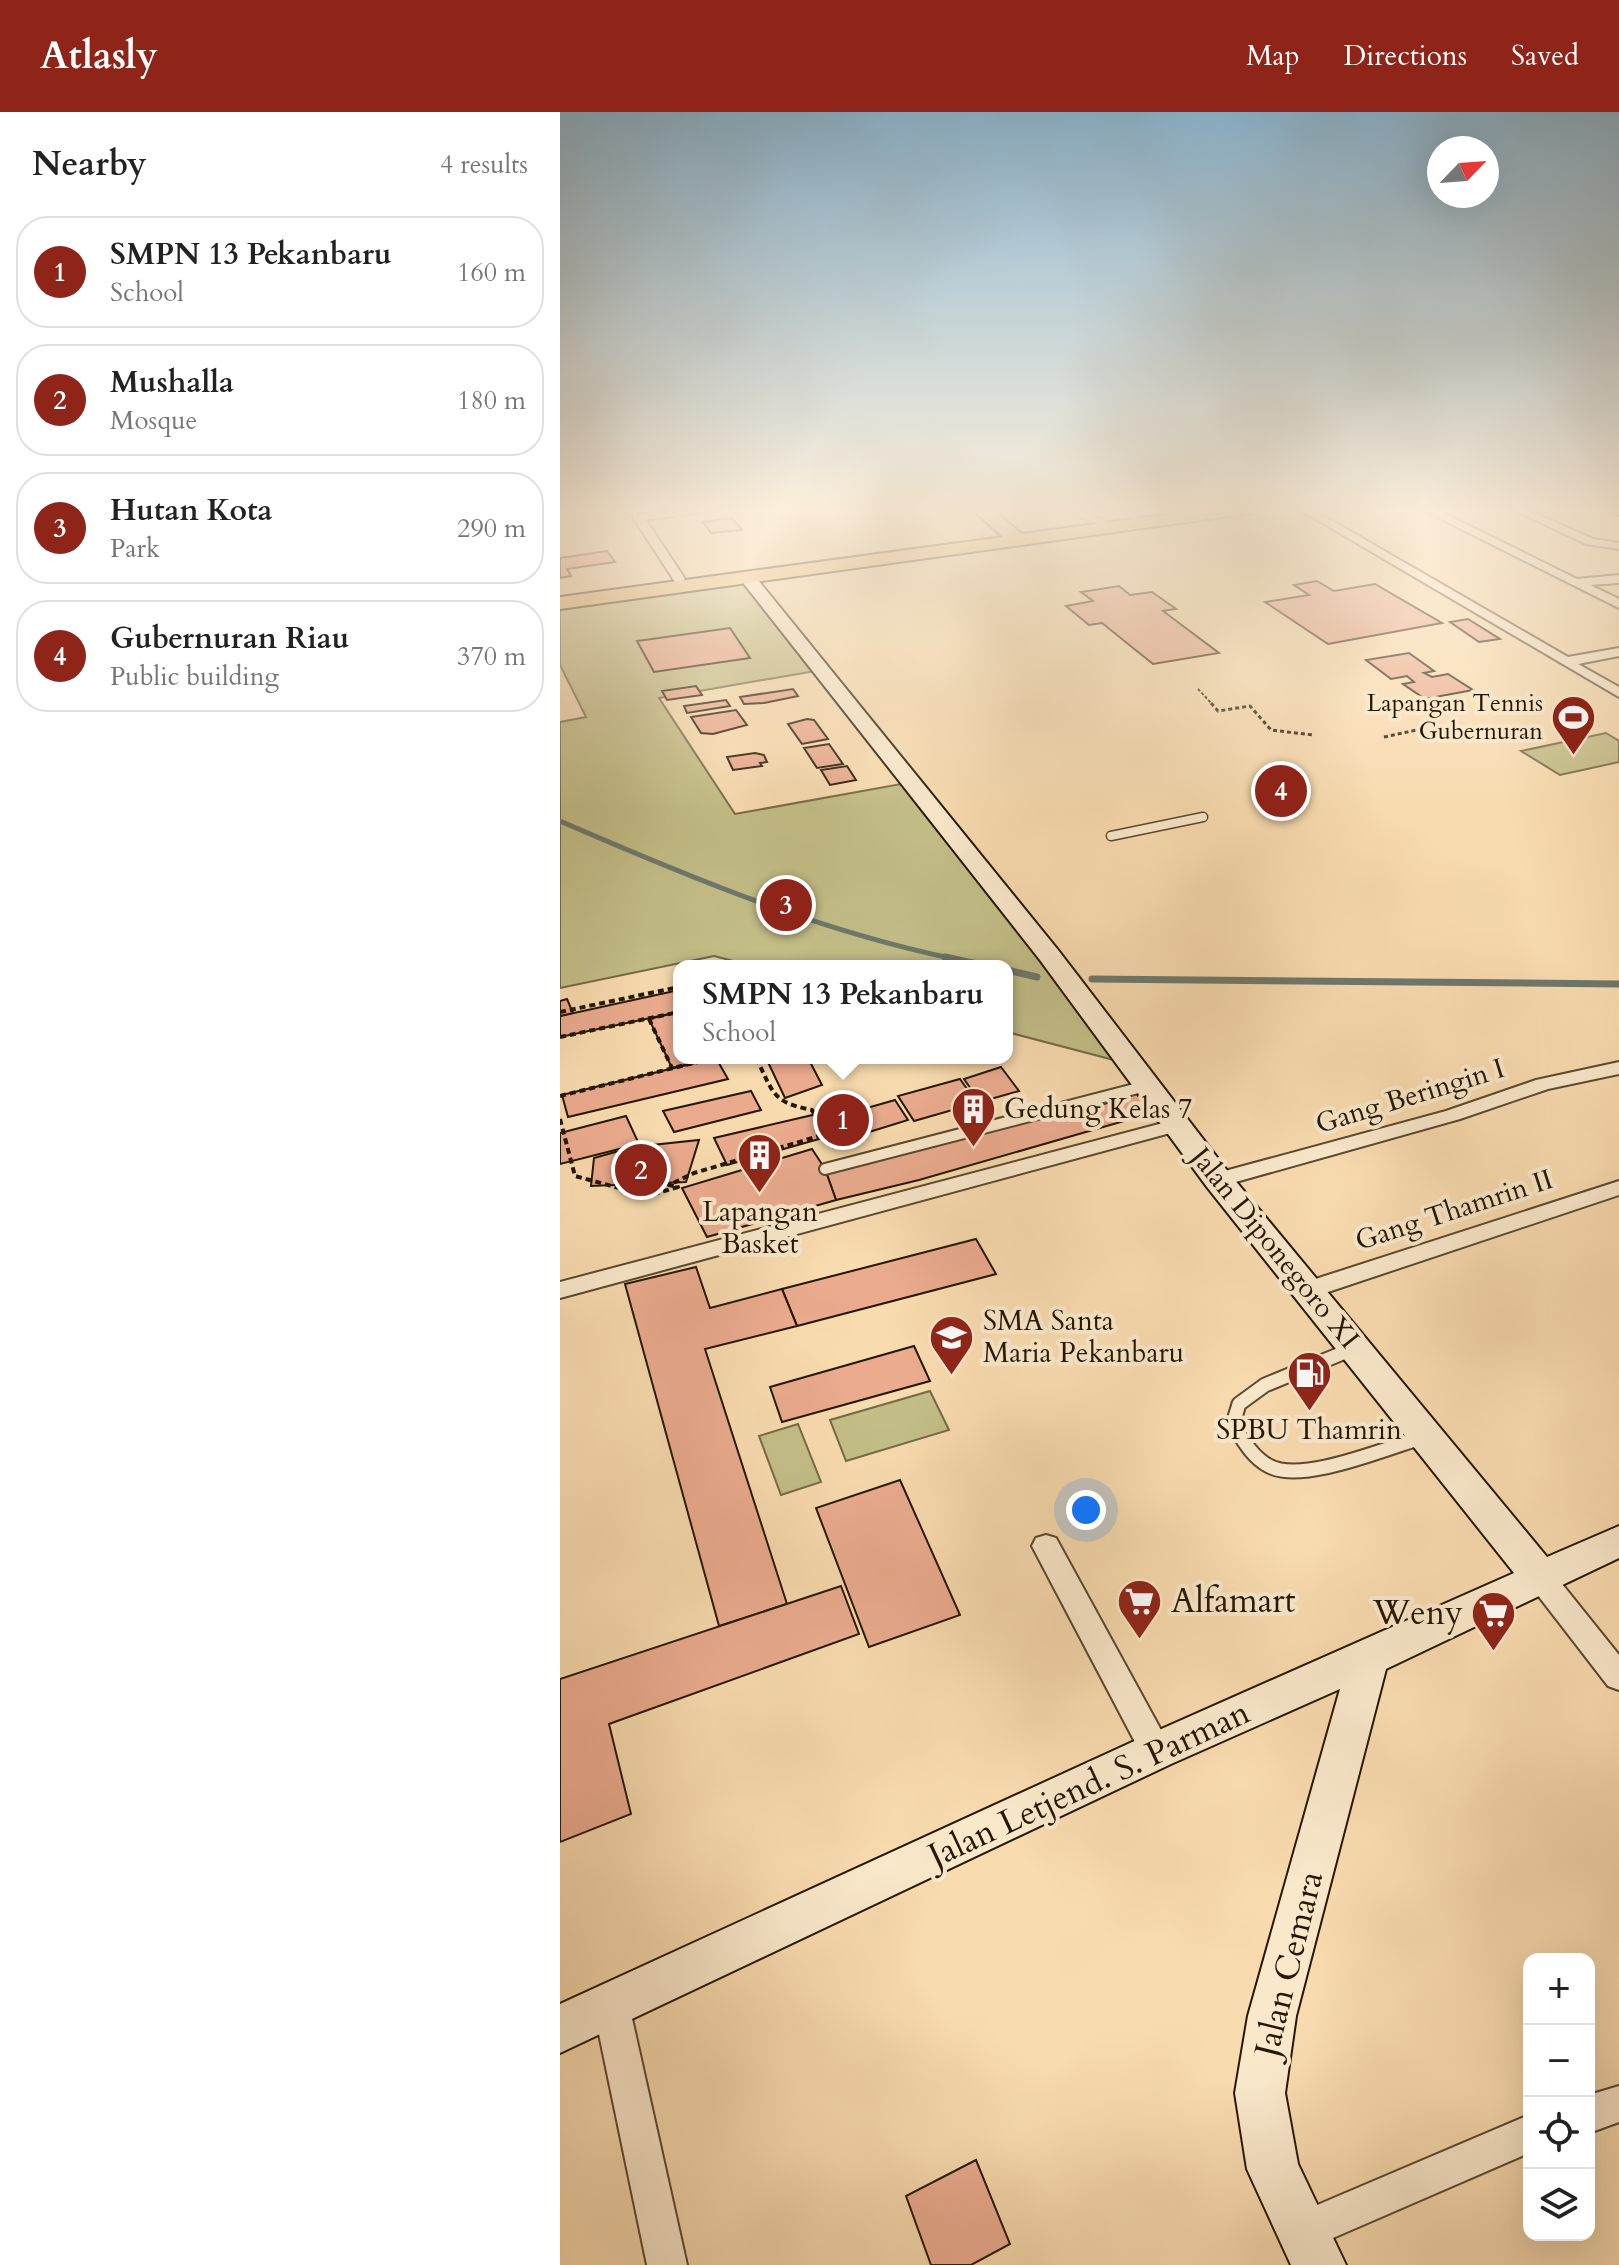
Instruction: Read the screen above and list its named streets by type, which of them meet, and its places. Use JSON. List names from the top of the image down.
{
  "streets": {
    "street": [
      "Gang Beringin I",
      "Gang Thamrin II",
      "Jalan Diponegoro XI",
      "Jalan Letjend. S. Parman",
      "Jalan Cemara"
    ]
  },
  "crossings": [
    ["Gang Beringin I", "Jalan Diponegoro XI"],
    ["Gang Thamrin II", "Jalan Diponegoro XI"],
    ["Jalan Diponegoro XI", "Jalan Letjend. S. Parman"],
    ["Jalan Letjend. S. Parman", "Jalan Cemara"]
  ],
  "places": {
    "sports": ["Lapangan Tennis Gubernuran"],
    "building": ["Gedung Kelas 7", "Lapangan Basket"],
    "school or university": ["SMA Santa Maria Pekanbaru"],
    "fuel station": ["SPBU Thamrin"],
    "supermarket": ["Alfamart", "Weny"]
  },
  "north": "top right",
  "page": {
    "header": "Atlasly",
    "nav": ["Map", "Directions", "Saved"],
    "heading": ["Nearby", "4 results"],
    "list": [
      {
        "mark": "1",
        "name": "SMPN 13 Pekanbaru",
        "note": "School",
        "value": "160 m"
      },
      {
        "mark": "2",
        "name": "Mushalla",
        "note": "Mosque",
        "value": "180 m"
      },
      {
        "mark": "3",
        "name": "Hutan Kota",
        "note": "Park",
        "value": "290 m"
      },
      {
        "mark": "4",
        "name": "Gubernuran Riau",
        "note": "Public building",
        "value": "370 m"
      }
    ],
    "pins": [
      "4",
      "3",
      "1",
      "2"
    ],
    "popup": ["SMPN 13 Pekanbaru", "School"],
    "map_buttons": ["+", "−"]
  }
}
